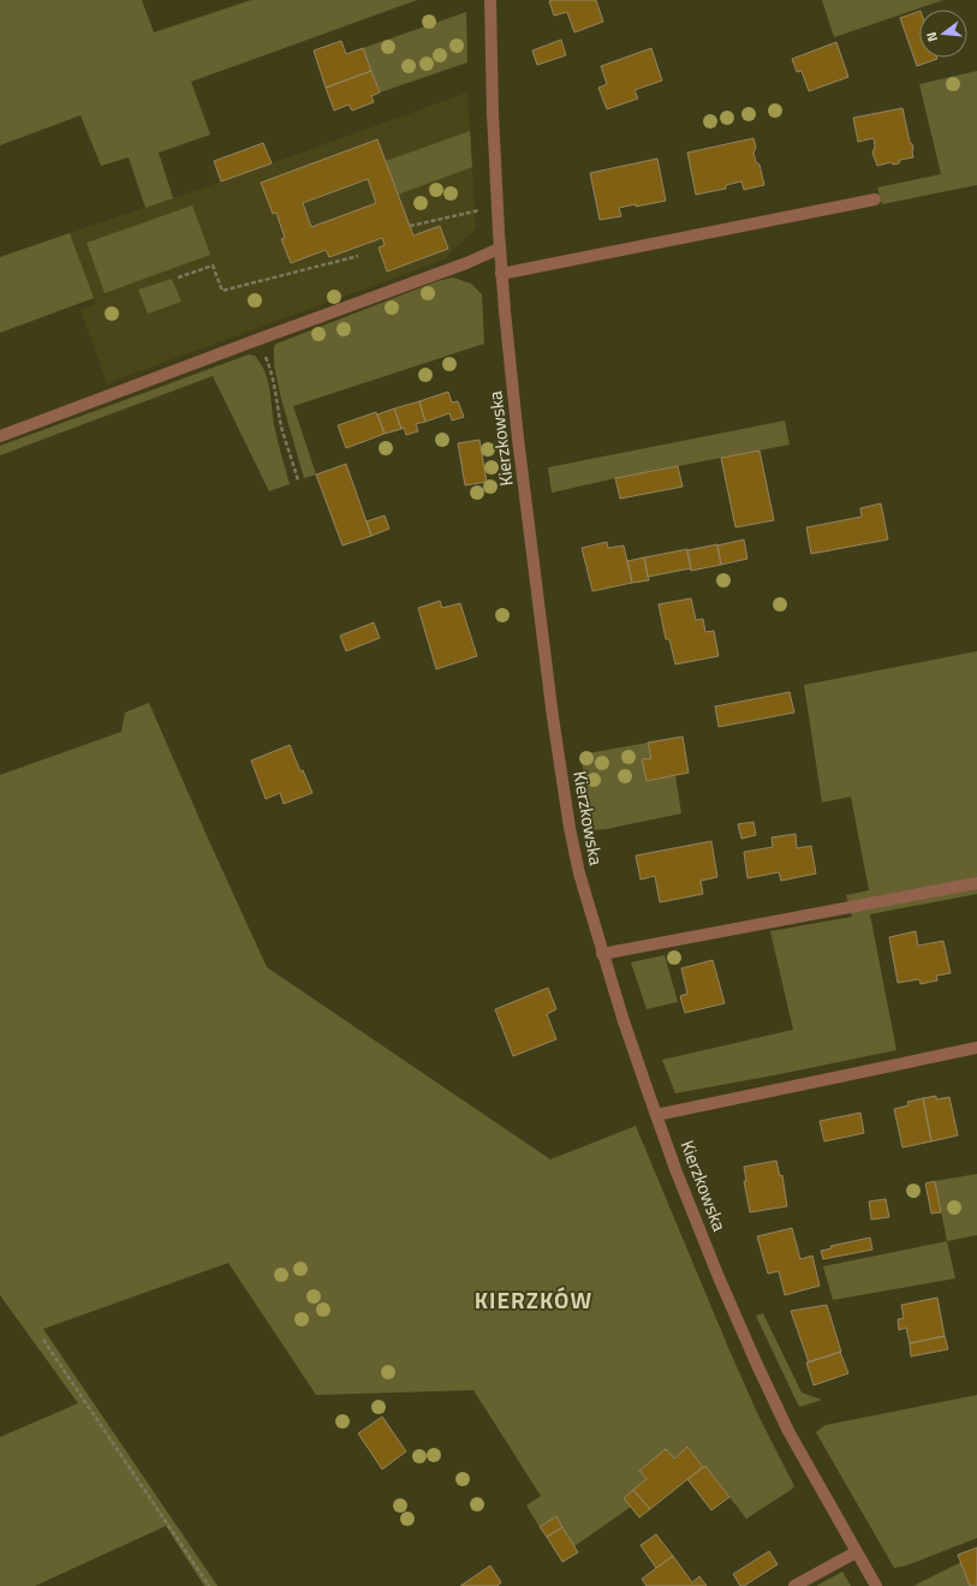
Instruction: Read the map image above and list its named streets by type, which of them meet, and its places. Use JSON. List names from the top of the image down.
{
  "streets": {
    "street": ["Kierzkowska"]
  },
  "districts": ["KIERZKÓW"],
  "north": "left"
}
